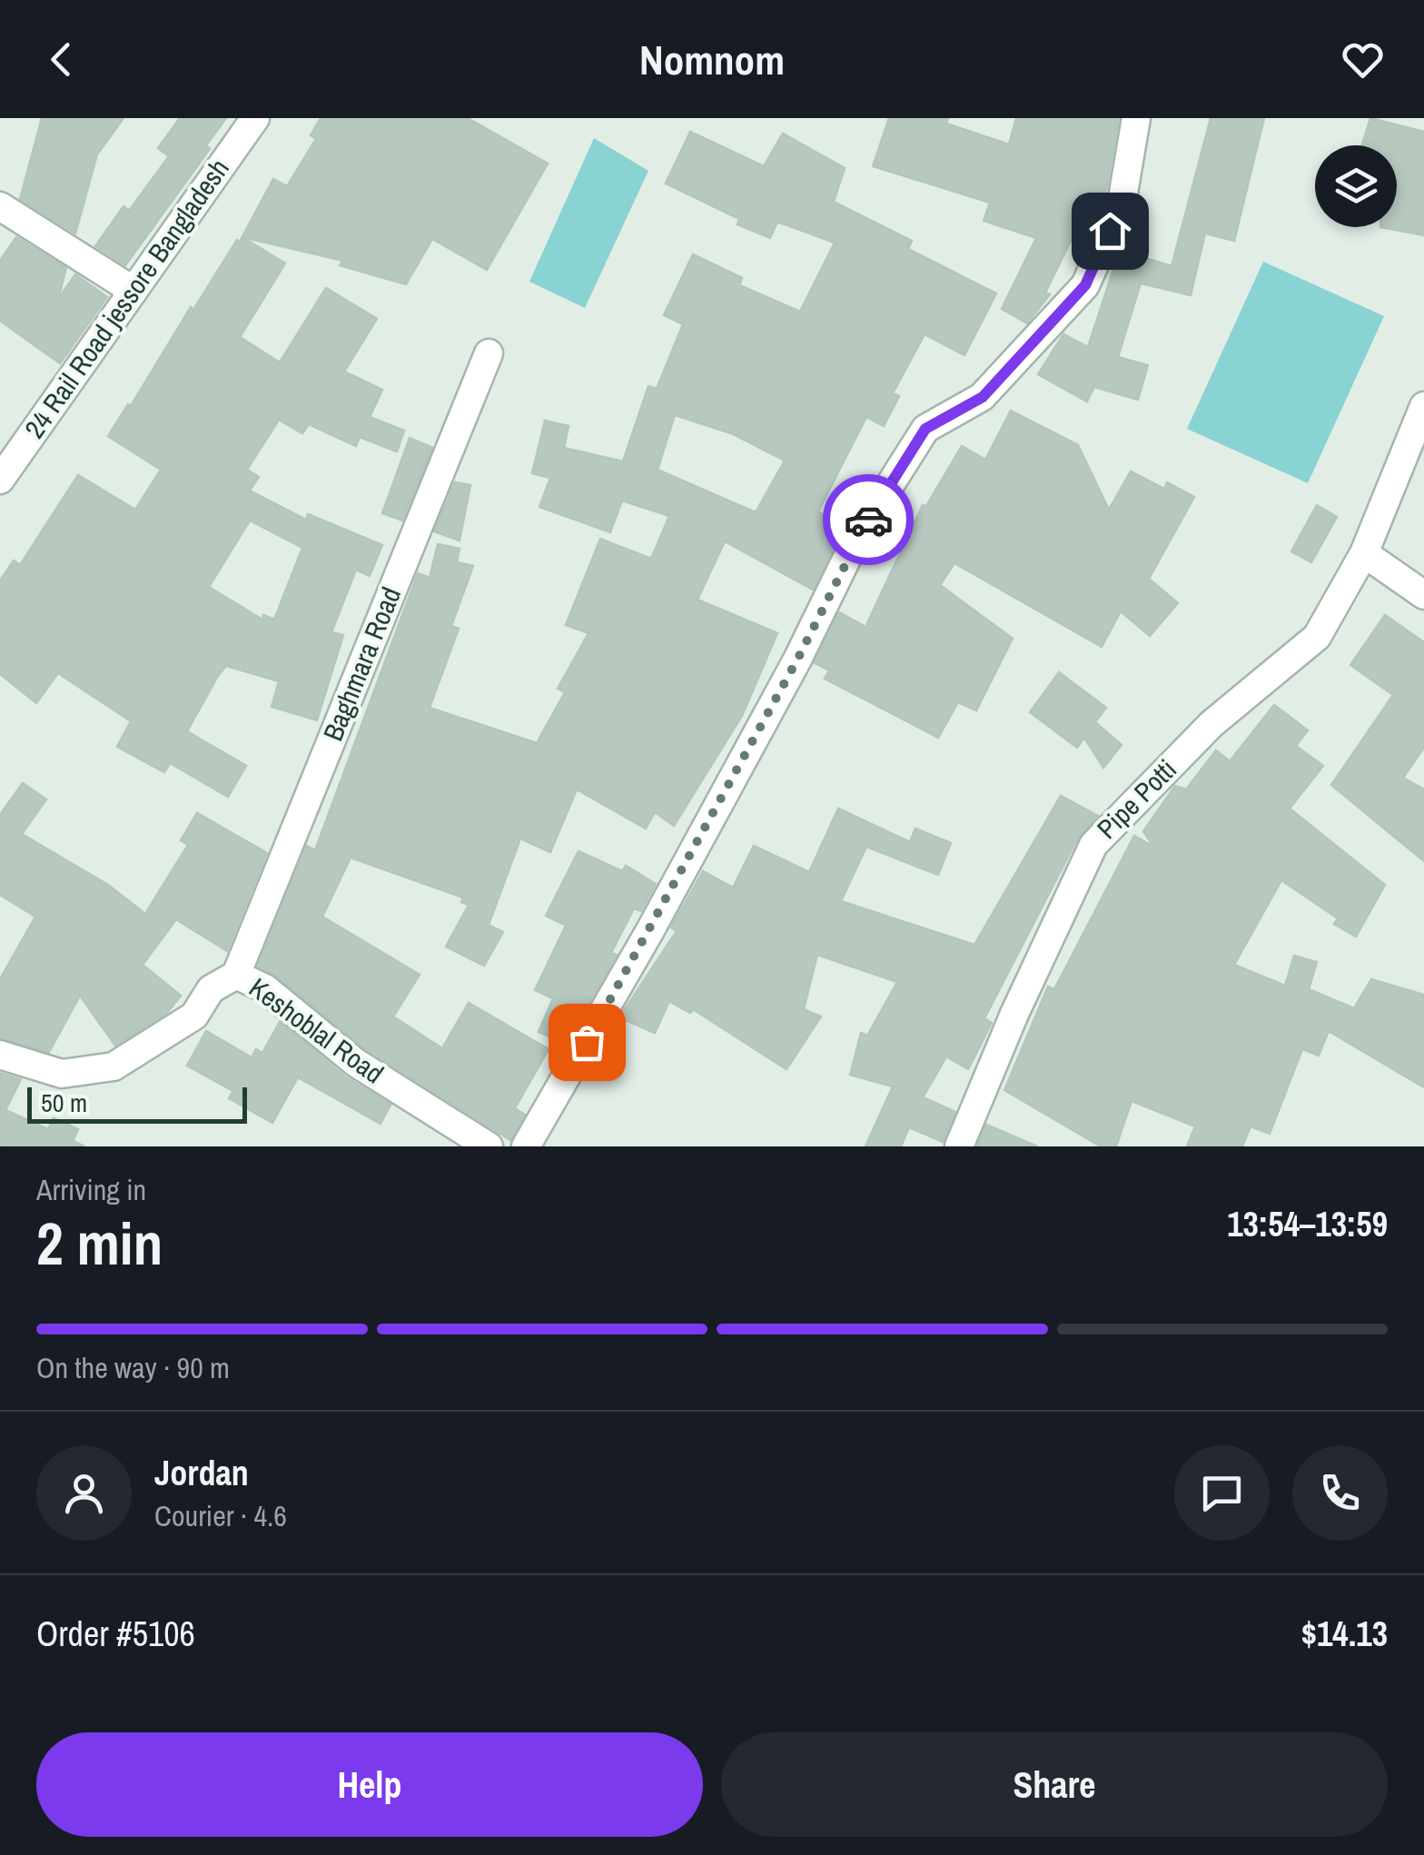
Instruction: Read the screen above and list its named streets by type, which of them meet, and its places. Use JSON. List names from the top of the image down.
{
  "streets": {
    "street": [
      "24 Rail Road jessore Bangladesh",
      "Baghmara Road",
      "Pipe Potti",
      "Keshoblal Road"
    ]
  },
  "crossings": [
    ["Baghmara Road", "Keshoblal Road"]
  ],
  "scale_bar": "50 m",
  "page": {
    "header": "Nomnom",
    "scale": "50 m",
    "heading": ["2 min", "Arriving in", "13:54–13:59"],
    "panel": [
      "Jordan",
      "Courier · 4.6",
      "Order #5106",
      "$14.13"
    ],
    "bar": "On the way · 90 m",
    "buttons": ["Help", "Share"]
  }
}
